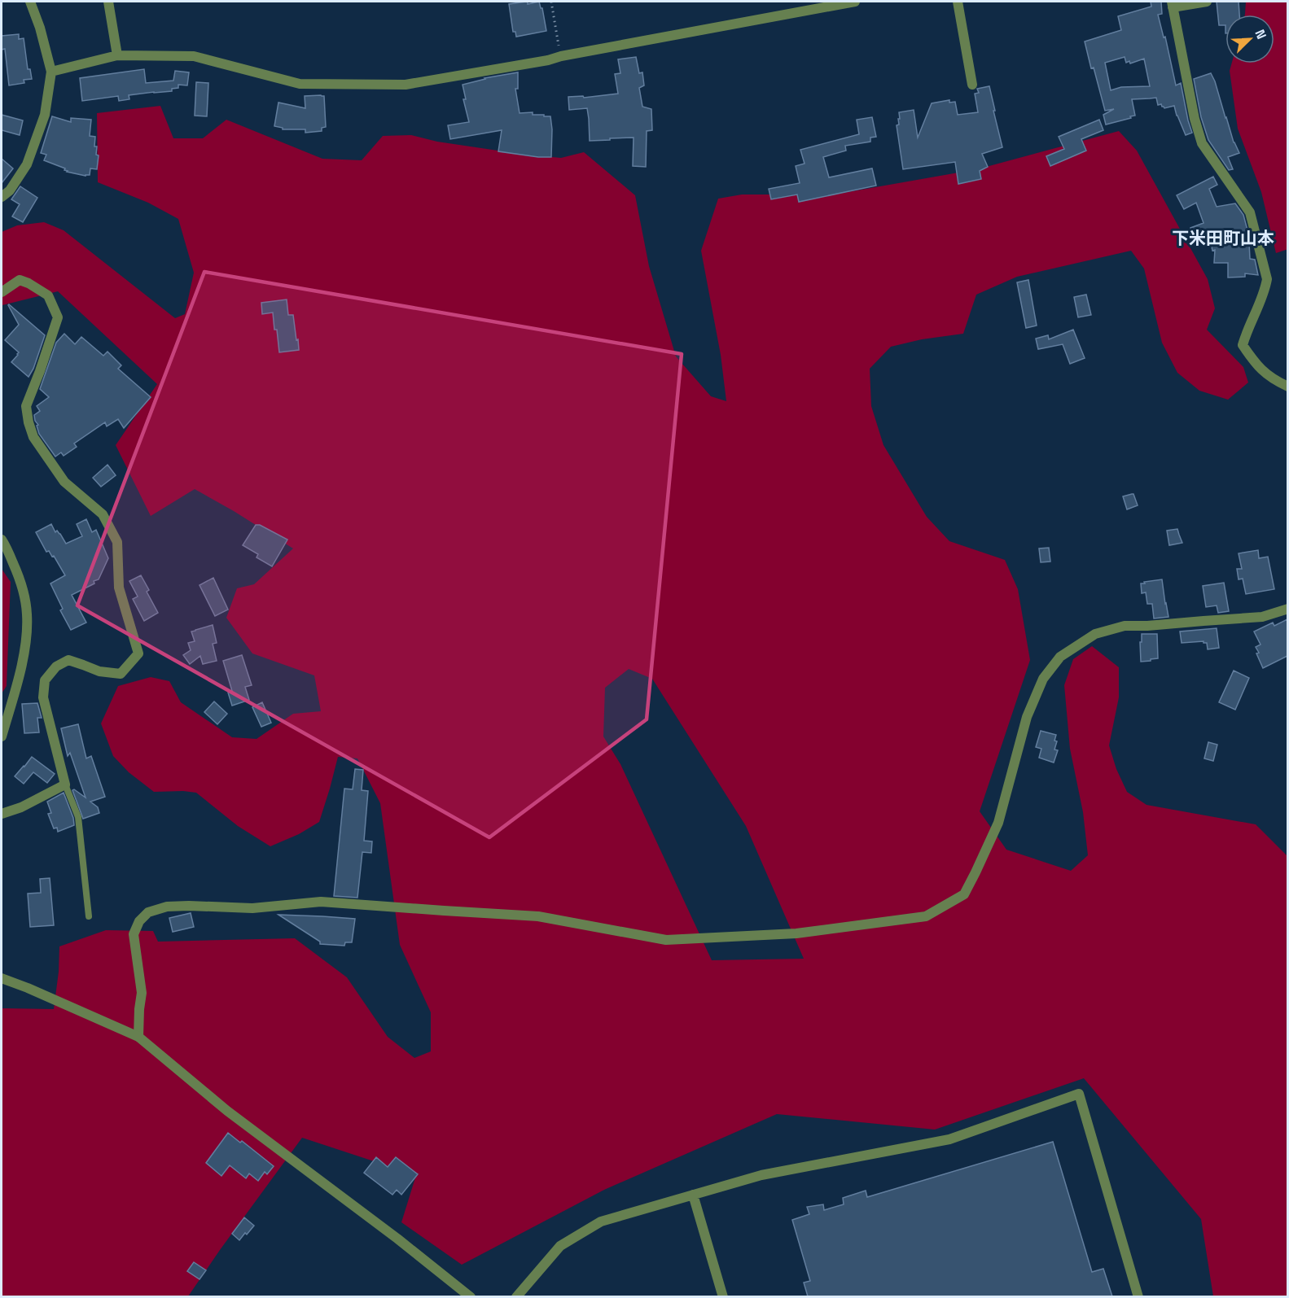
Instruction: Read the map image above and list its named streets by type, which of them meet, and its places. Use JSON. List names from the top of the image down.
{
  "districts": ["下米田町山本"],
  "north": "top right"
}
